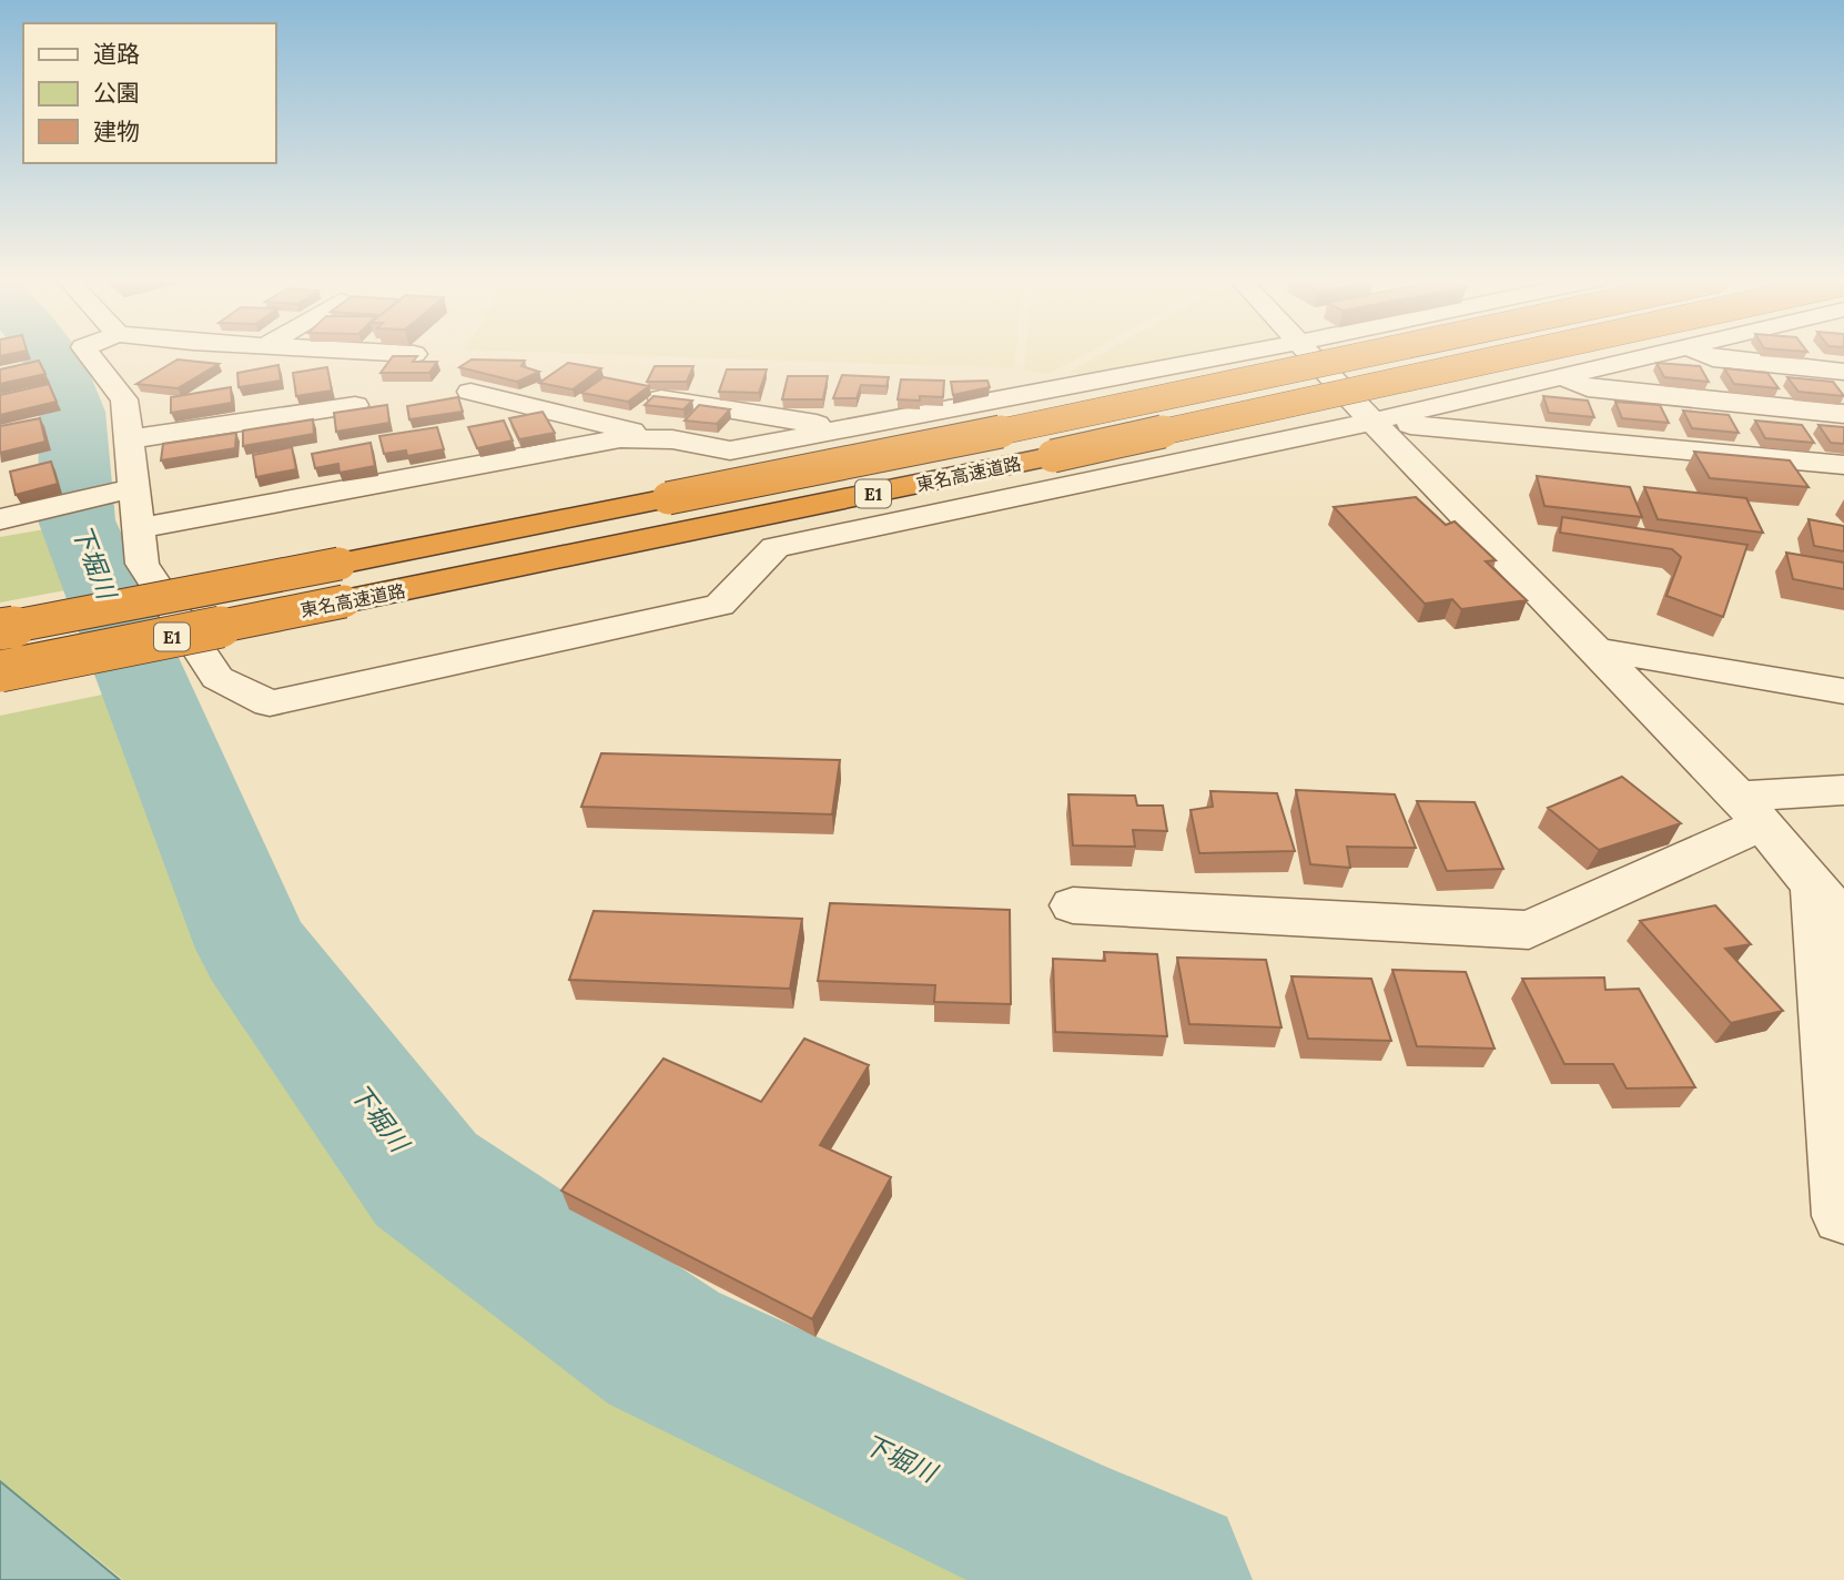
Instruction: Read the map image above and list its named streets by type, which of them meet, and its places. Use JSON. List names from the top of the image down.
{
  "streets": {
    "highway": ["東名高速道路", "E1"]
  },
  "water": ["下堀川"],
  "legend": ["道路", "公園", "建物"]
}
